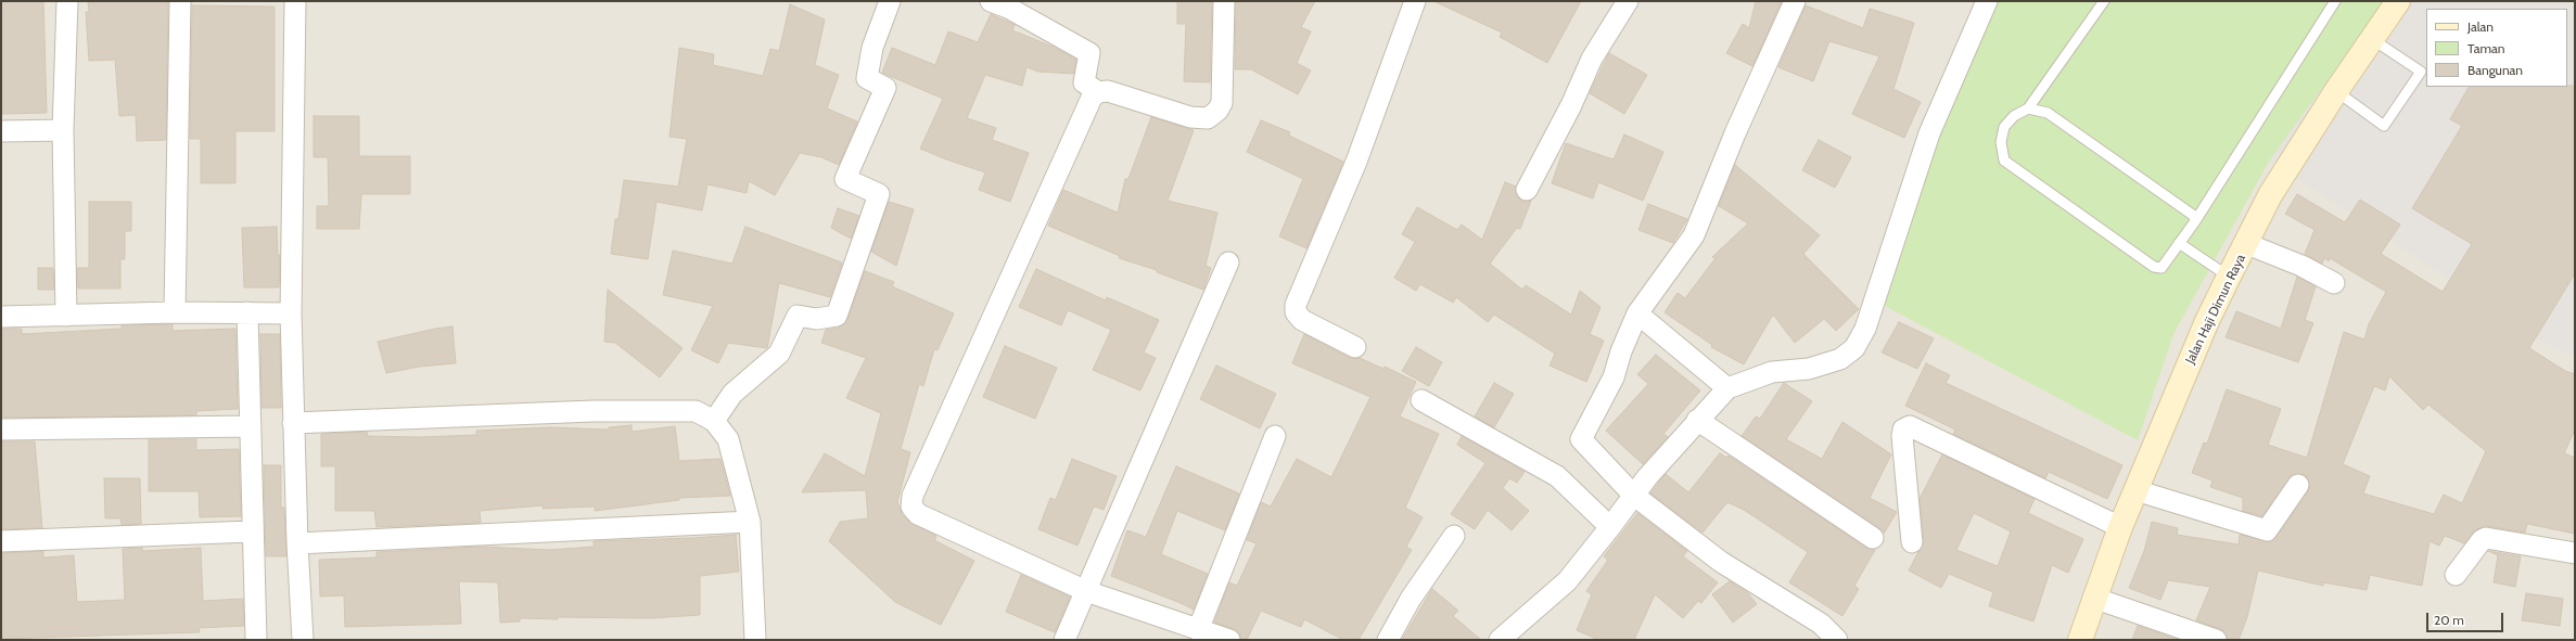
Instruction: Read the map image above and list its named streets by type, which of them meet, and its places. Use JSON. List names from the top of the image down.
{
  "streets": {
    "street": ["Jalan Haji Dimun Raya"]
  },
  "legend": ["Jalan", "Taman", "Bangunan"],
  "scale_bar": "20 m"
}
